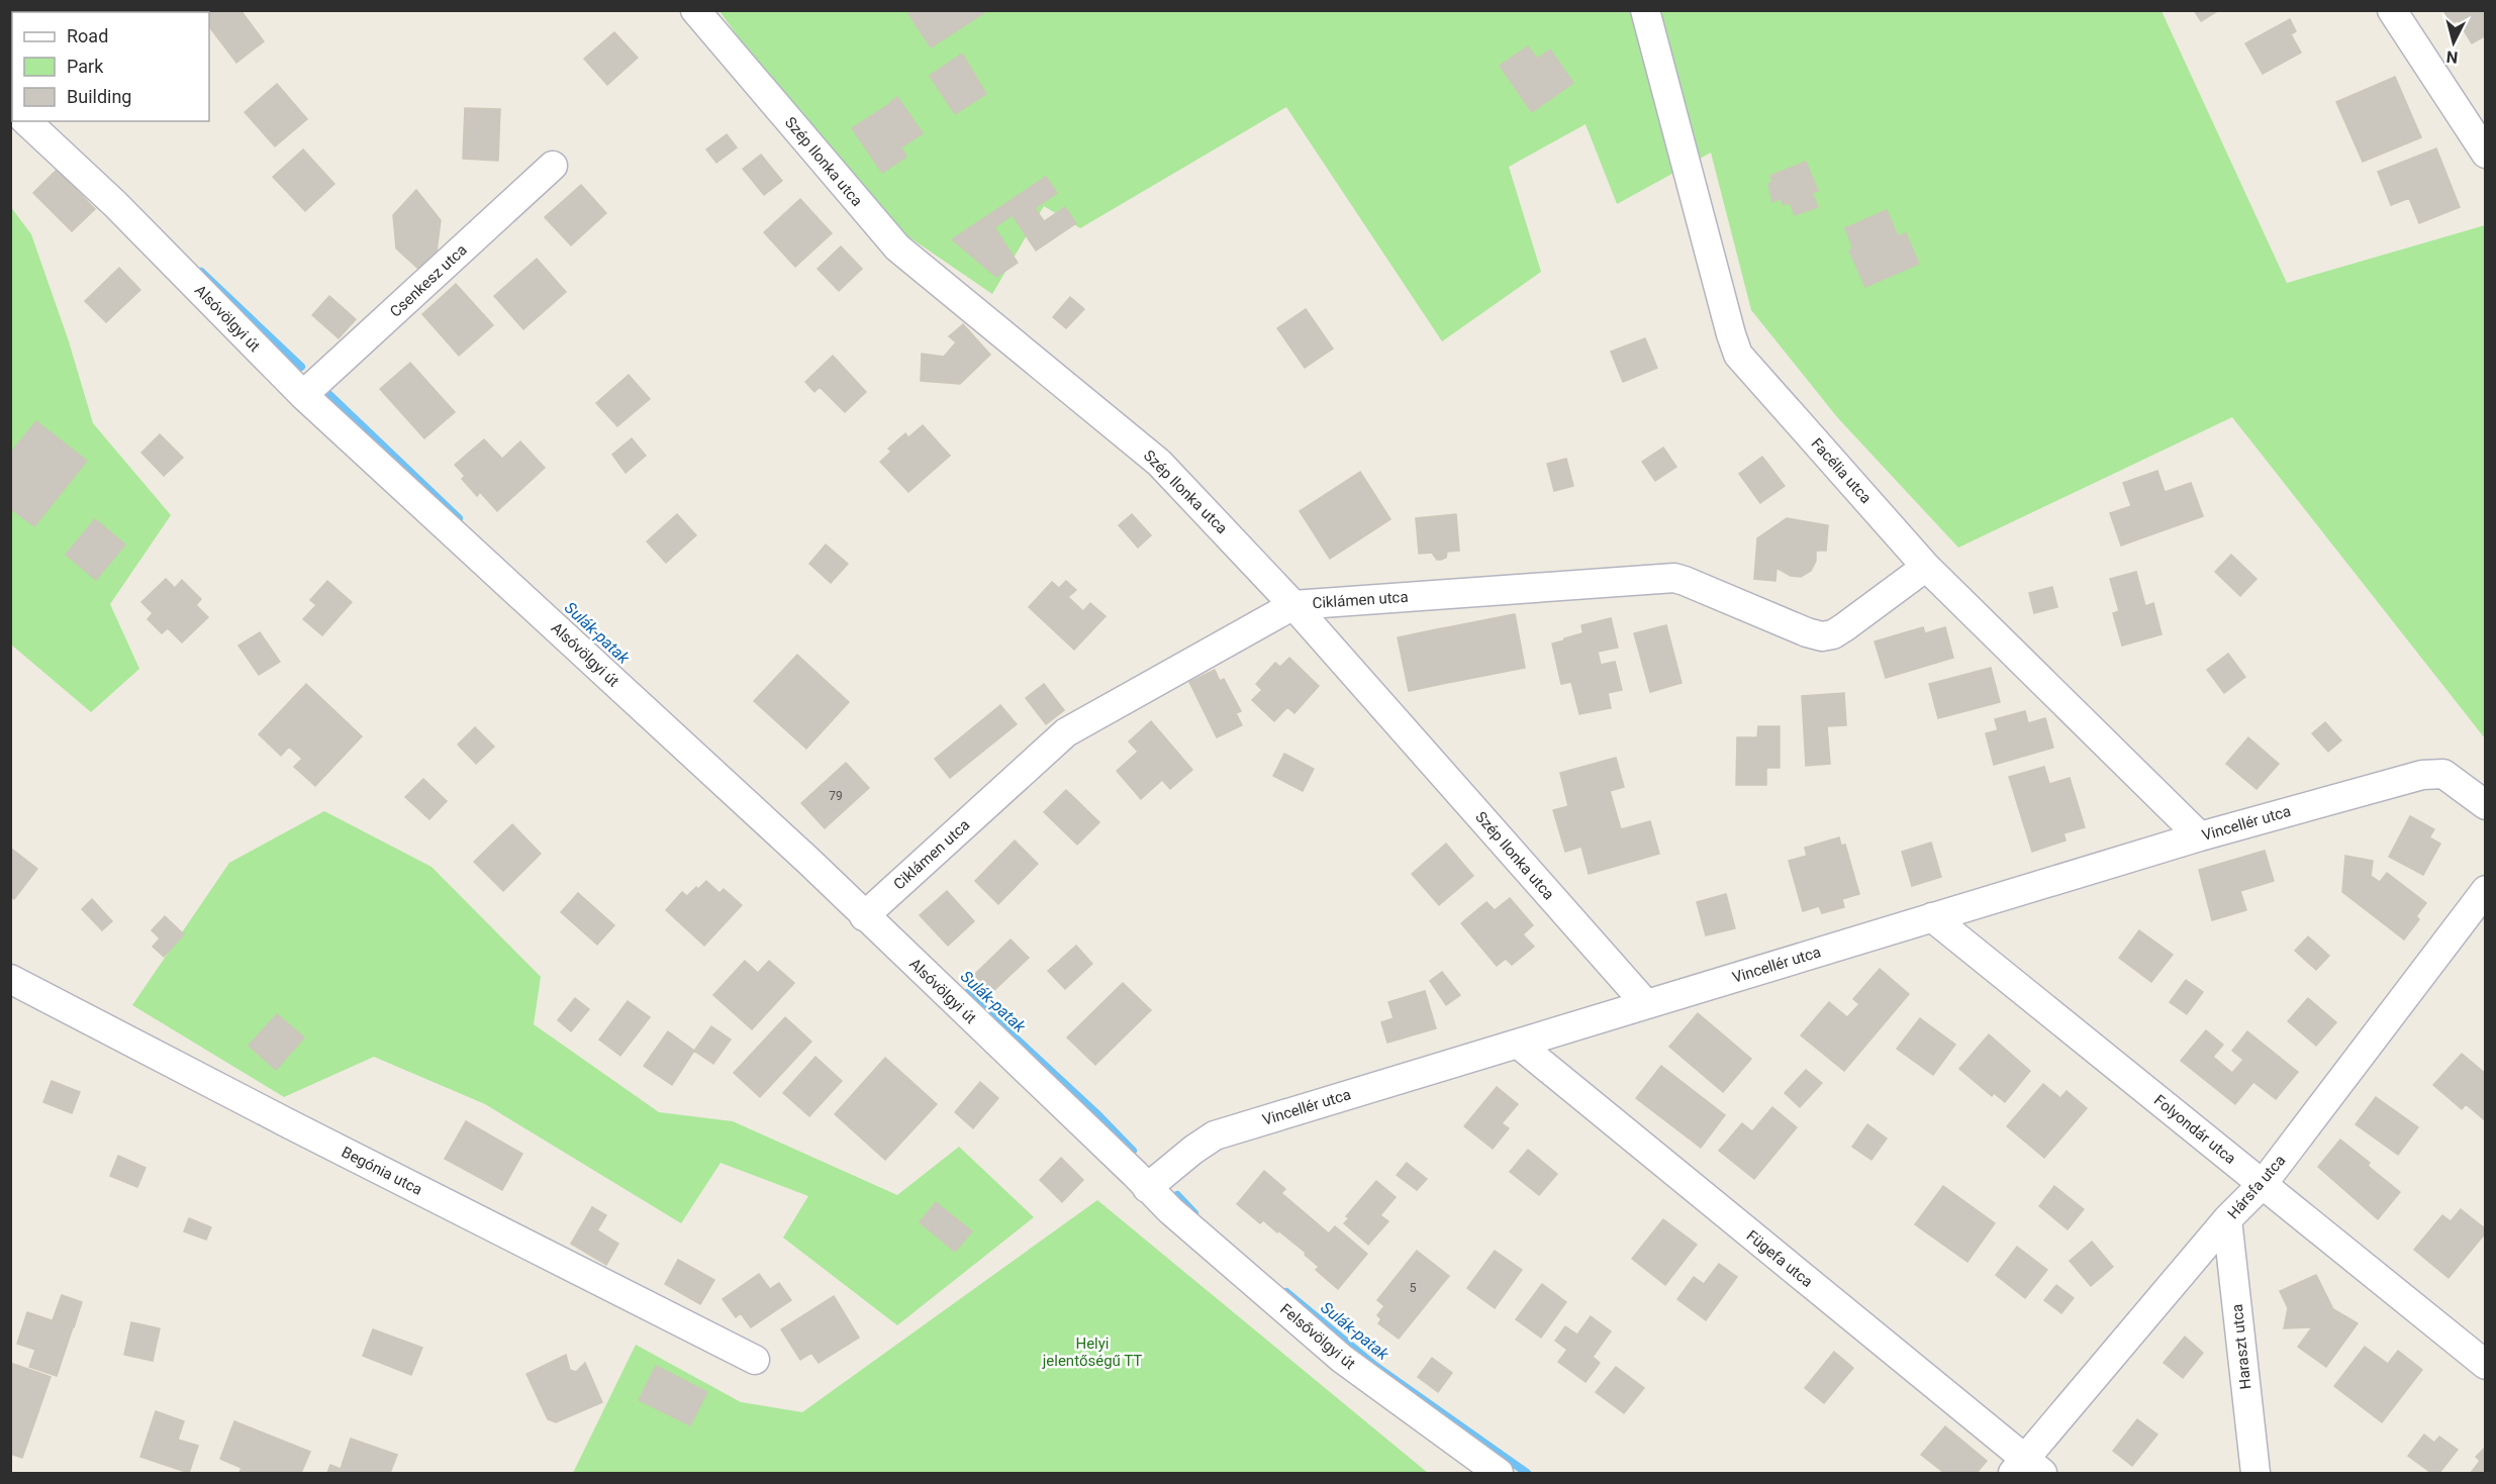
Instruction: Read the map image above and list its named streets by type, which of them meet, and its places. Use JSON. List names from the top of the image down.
{
  "streets": {
    "street": [
      "Szép Ilonka utca",
      "Csenkesz utca",
      "Alsóvölgyi út",
      "Facélia utca",
      "Ciklámen utca",
      "Vincellér utca",
      "Folyondár utca",
      "Begónia utca",
      "Hársfa utca",
      "Fügefa utca",
      "Felsővölgyi út",
      "Haraszt utca"
    ]
  },
  "crossings": [
    ["Szép Ilonka utca", "Ciklámen utca"],
    ["Szép Ilonka utca", "Vincellér utca"],
    ["Csenkesz utca", "Alsóvölgyi út"],
    ["Alsóvölgyi út", "Ciklámen utca"],
    ["Alsóvölgyi út", "Vincellér utca"],
    ["Alsóvölgyi út", "Felsővölgyi út"],
    ["Facélia utca", "Ciklámen utca"],
    ["Facélia utca", "Vincellér utca"],
    ["Vincellér utca", "Folyondár utca"],
    ["Vincellér utca", "Fügefa utca"],
    ["Vincellér utca", "Felsővölgyi út"],
    ["Folyondár utca", "Hársfa utca"],
    ["Hársfa utca", "Fügefa utca"],
    ["Hársfa utca", "Haraszt utca"]
  ],
  "water": ["Sulák-patak"],
  "parks": ["Helyi jelentőségű TT"],
  "house_numbers": ["79", "5"],
  "legend": ["Road", "Park", "Building"],
  "north": "bottom"
}
